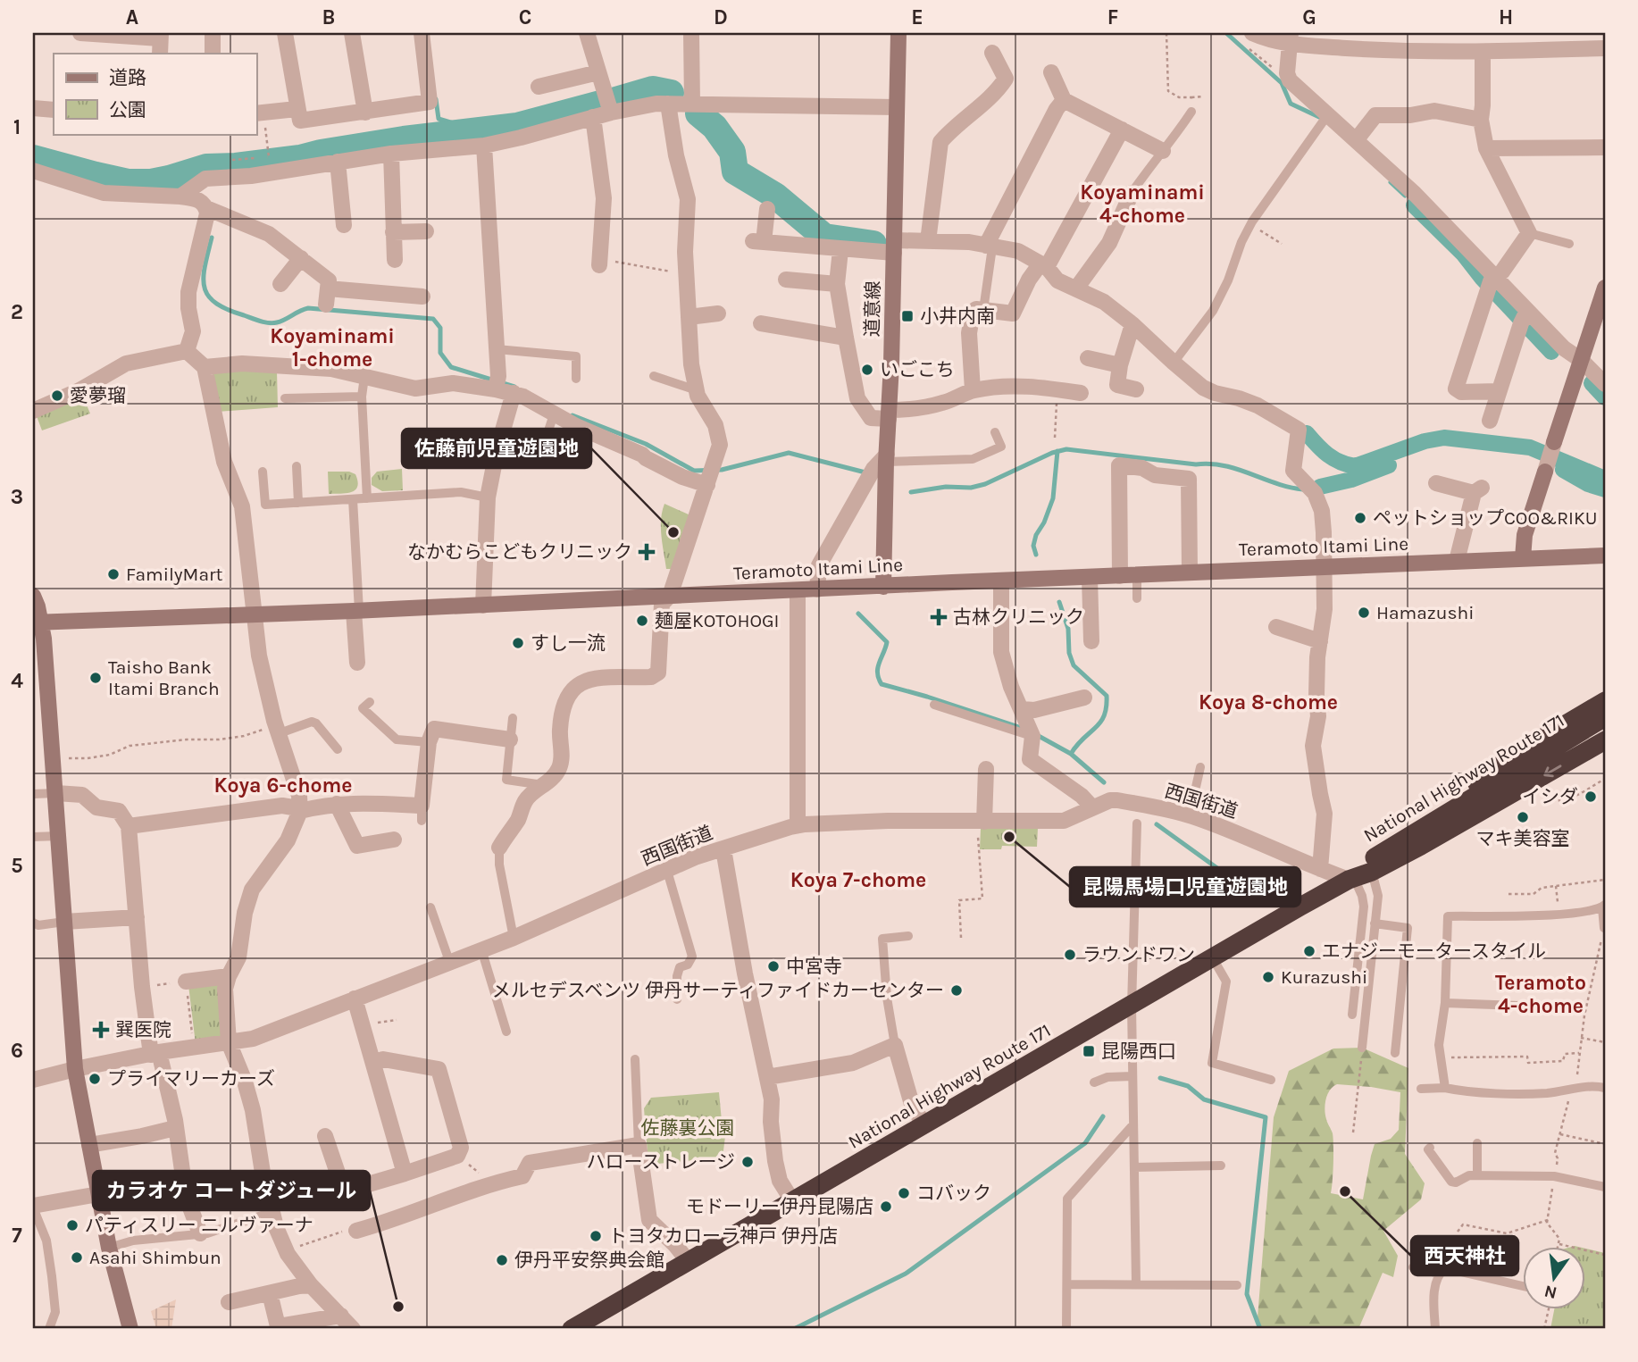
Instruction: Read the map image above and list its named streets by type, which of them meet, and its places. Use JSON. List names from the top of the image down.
{
  "streets": {
    "highway": ["National Highway Route 171"],
    "main road": ["道意線", "Teramoto Itami Line"],
    "street": ["西国街道"]
  },
  "crossings": [
    ["道意線", "Teramoto Itami Line"],
    ["National Highway Route 171", "西国街道"]
  ],
  "districts": [
    "Koyaminami 4-chome",
    "Koyaminami 1-chome",
    "Koya 8-chome",
    "Koya 6-chome",
    "Koya 7-chome",
    "Teramoto 4-chome"
  ],
  "parks": ["佐藤裏公園"],
  "places": {
    "transit": ["小井内南", "昆陽西口"],
    "other": [
      "いごこち",
      "愛夢瑠",
      "ペットショップCOO&RIKU",
      "佐藤前児童遊園地",
      "FamilyMart",
      "Hamazushi",
      "麺屋KOTOHOGI",
      "すし一流",
      "Taisho Bank Itami Branch",
      "イシダ",
      "マキ美容室",
      "昆陽馬場口児童遊園地",
      "エナジーモータースタイル",
      "ラウンドワン",
      "中宮寺",
      "Kurazushi",
      "メルセデスベンツ 伊丹サーティファイドカーセンター",
      "プライマリーカーズ",
      "ハローストレージ",
      "西天神社",
      "コバック",
      "モドーリー伊丹昆陽店",
      "パティスリー ニルヴァーナ",
      "トヨタカローラ神戸 伊丹店",
      "Asahi Shimbun",
      "伊丹平安祭典会館",
      "カラオケ コートダジュール"
    ],
    "health": ["なかむらこどもクリニック", "古林クリニック", "巽医院"]
  },
  "legend": ["道路", "公園"],
  "north": "bottom",
  "grid": {
    "columns": [
      "A",
      "B",
      "C",
      "D",
      "E",
      "F",
      "G",
      "H"
    ],
    "rows": [
      "1",
      "2",
      "3",
      "4",
      "5",
      "6",
      "7"
    ]
  }
}
